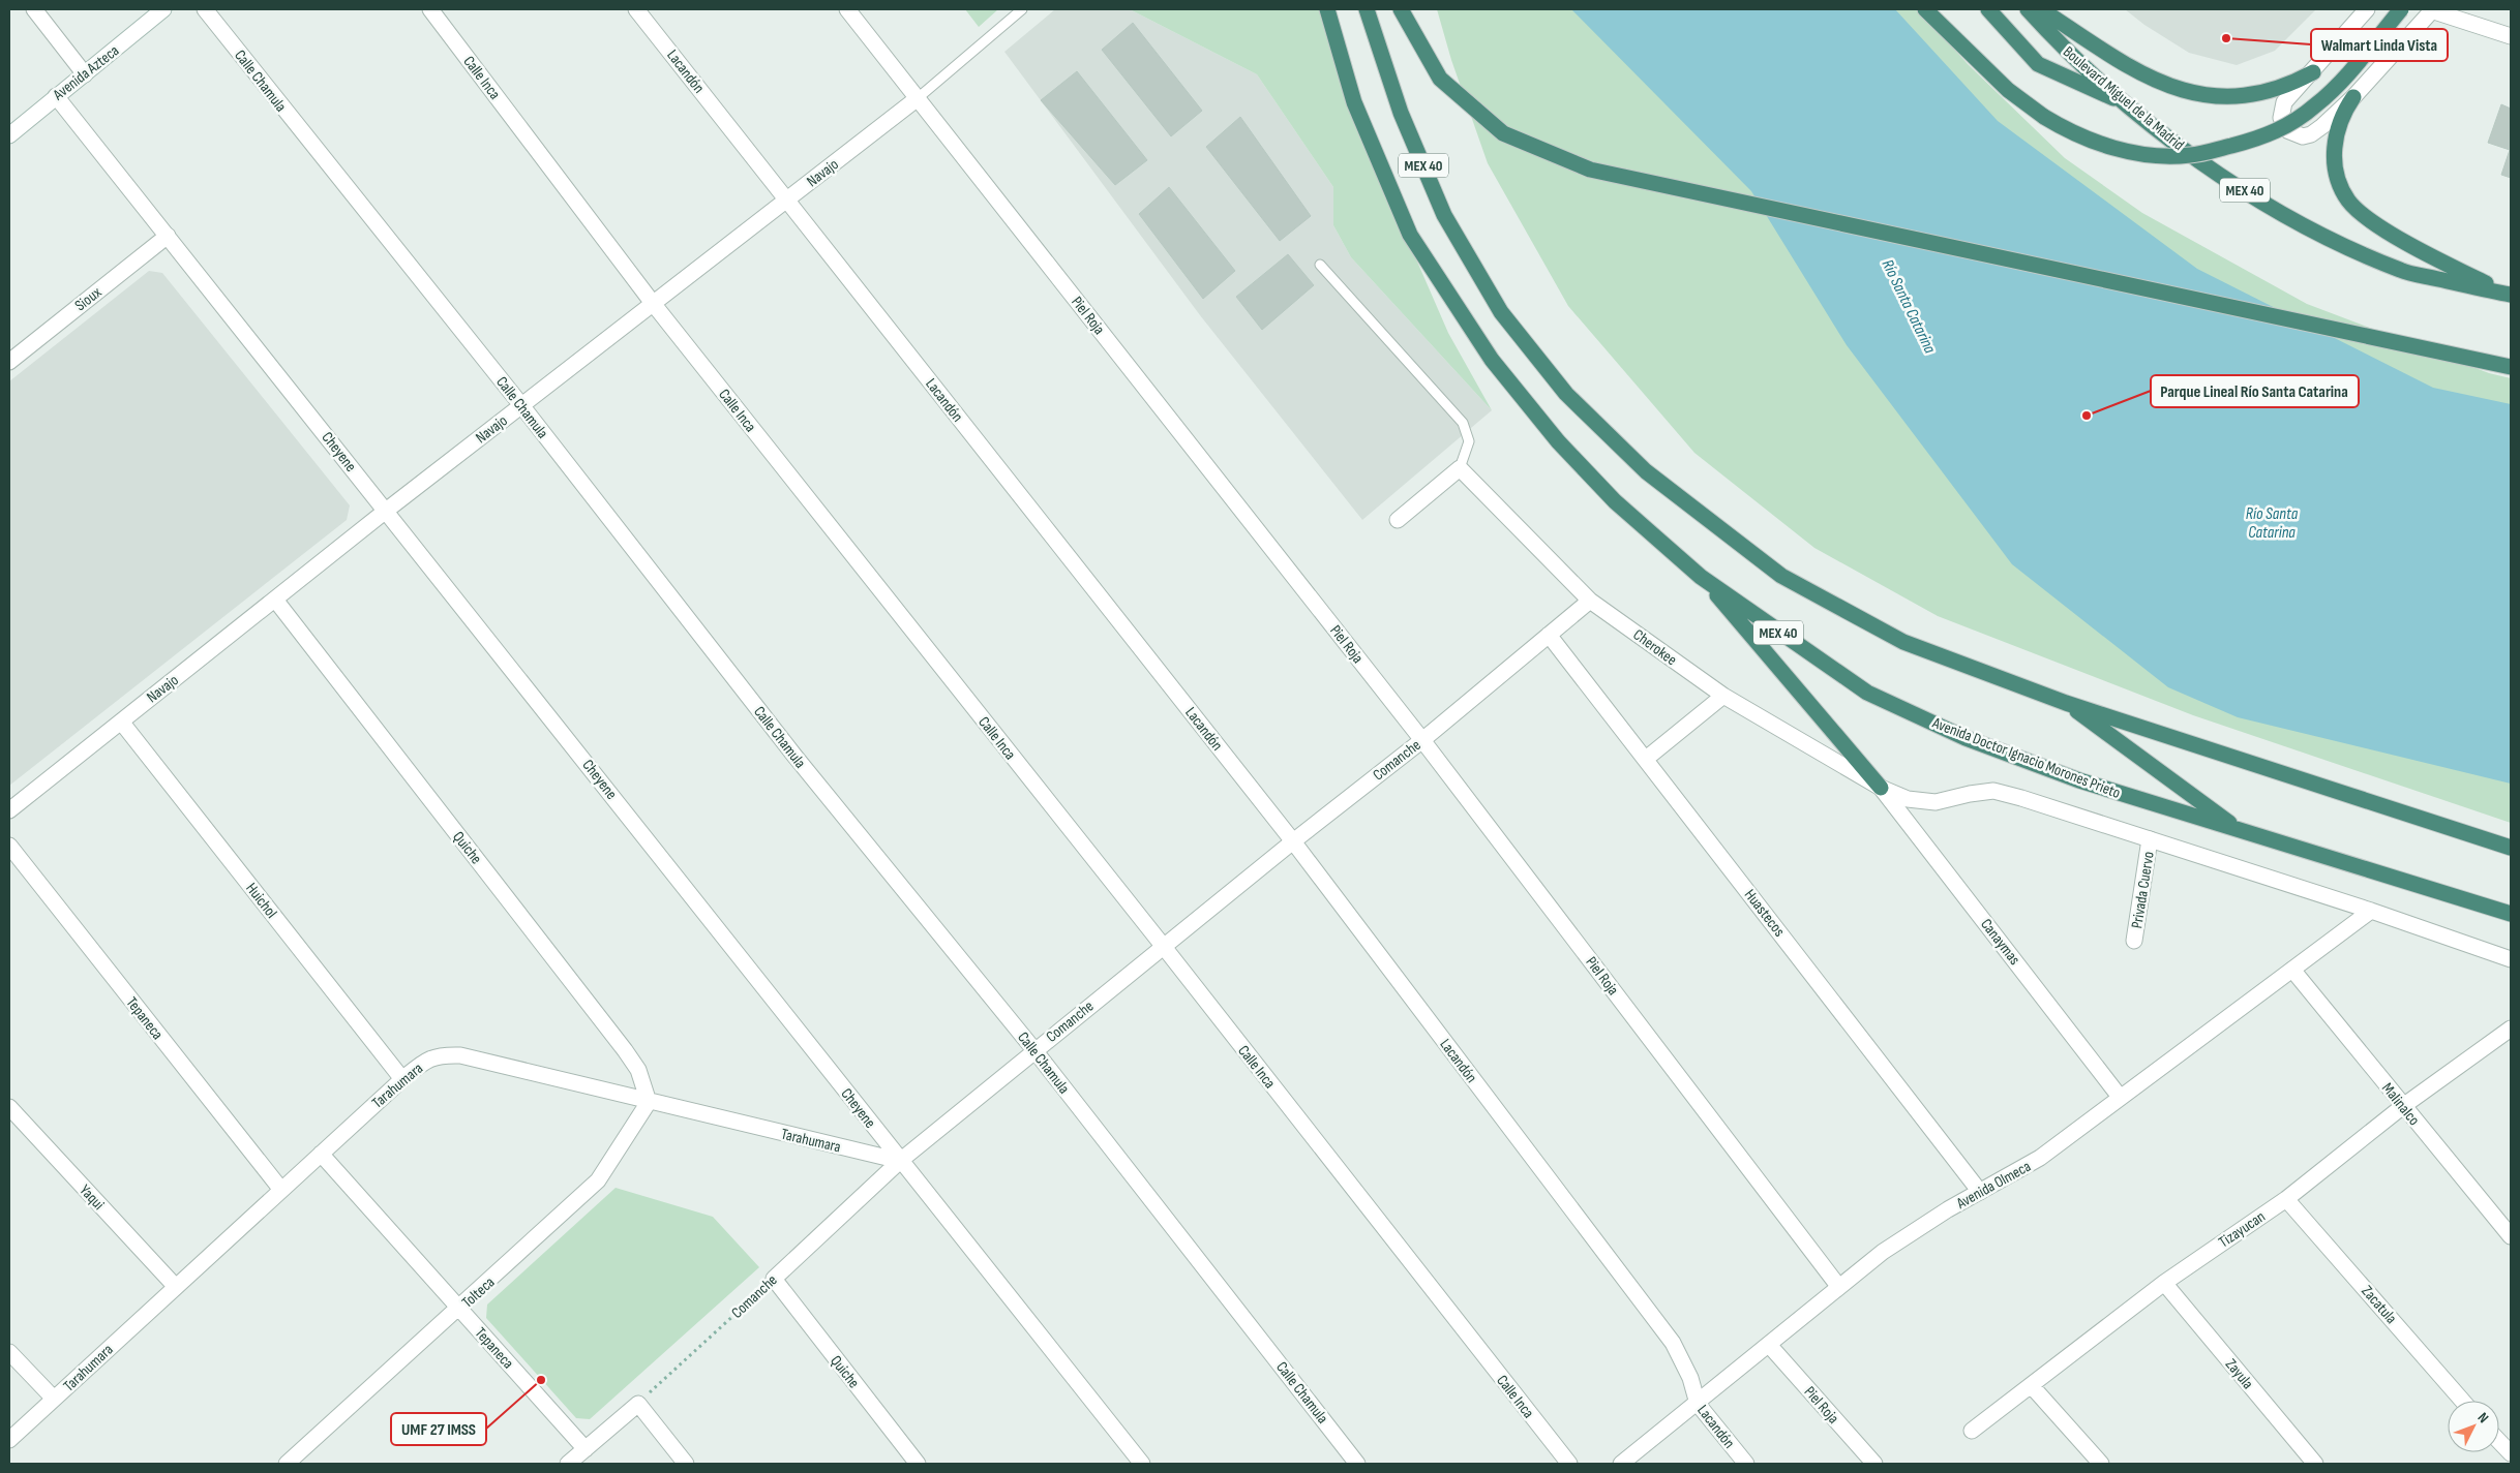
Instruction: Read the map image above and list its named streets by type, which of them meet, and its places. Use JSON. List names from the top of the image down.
{
  "streets": {
    "highway": ["Boulevard Miguel de la Madrid", "MEX 40", "Avenida Doctor Ignacio Morones Prieto"],
    "street": [
      "Lacandón",
      "Avenida Azteca",
      "Calle Inca",
      "Calle Chamula",
      "Navajo",
      "Sioux",
      "Piel Roja",
      "Cheyene",
      "Cherokee",
      "Comanche",
      "Quiche",
      "Privada Cuervo",
      "Huichol",
      "Huastecos",
      "Canaymas",
      "Tepaneca",
      "Tarahumara",
      "Malinalco",
      "Avenida Olmeca",
      "Yaqui",
      "Tizayucan",
      "Tolteca",
      "Zacatula",
      "Zayula"
    ]
  },
  "crossings": [
    ["Lacandón", "Navajo"],
    ["Lacandón", "Comanche"],
    ["Lacandón", "Avenida Olmeca"],
    ["Avenida Azteca", "Cheyene"],
    ["Calle Inca", "Navajo"],
    ["Calle Inca", "Comanche"],
    ["Calle Chamula", "Navajo"],
    ["Calle Chamula", "Comanche"],
    ["Navajo", "Piel Roja"],
    ["Navajo", "Cheyene"],
    ["Navajo", "Quiche"],
    ["Navajo", "Huichol"],
    ["Sioux", "Cheyene"],
    ["Piel Roja", "Comanche"],
    ["Piel Roja", "Avenida Olmeca"],
    ["Cheyene", "Comanche"],
    ["Cheyene", "Tarahumara"],
    ["Cherokee", "Comanche"],
    ["Cherokee", "Canaymas"],
    ["Comanche", "Quiche"],
    ["Comanche", "Huastecos"],
    ["Comanche", "Tarahumara"],
    ["Quiche", "Tarahumara"],
    ["Quiche", "Tolteca"],
    ["Huichol", "Tarahumara"],
    ["Huastecos", "Avenida Olmeca"],
    ["Canaymas", "Avenida Olmeca"],
    ["Tepaneca", "Tarahumara"],
    ["Tepaneca", "Tolteca"],
    ["Tarahumara", "Yaqui"],
    ["Tarahumara", "Tolteca"],
    ["Malinalco", "Avenida Olmeca"],
    ["Malinalco", "Tizayucan"],
    ["Tizayucan", "Zacatula"],
    ["Tizayucan", "Zayula"]
  ],
  "water": ["Río Santa Catarina"],
  "places": ["Walmart Linda Vista", "Parque Lineal Río Santa Catarina", "UMF 27 IMSS"],
  "north": "top right"
}
